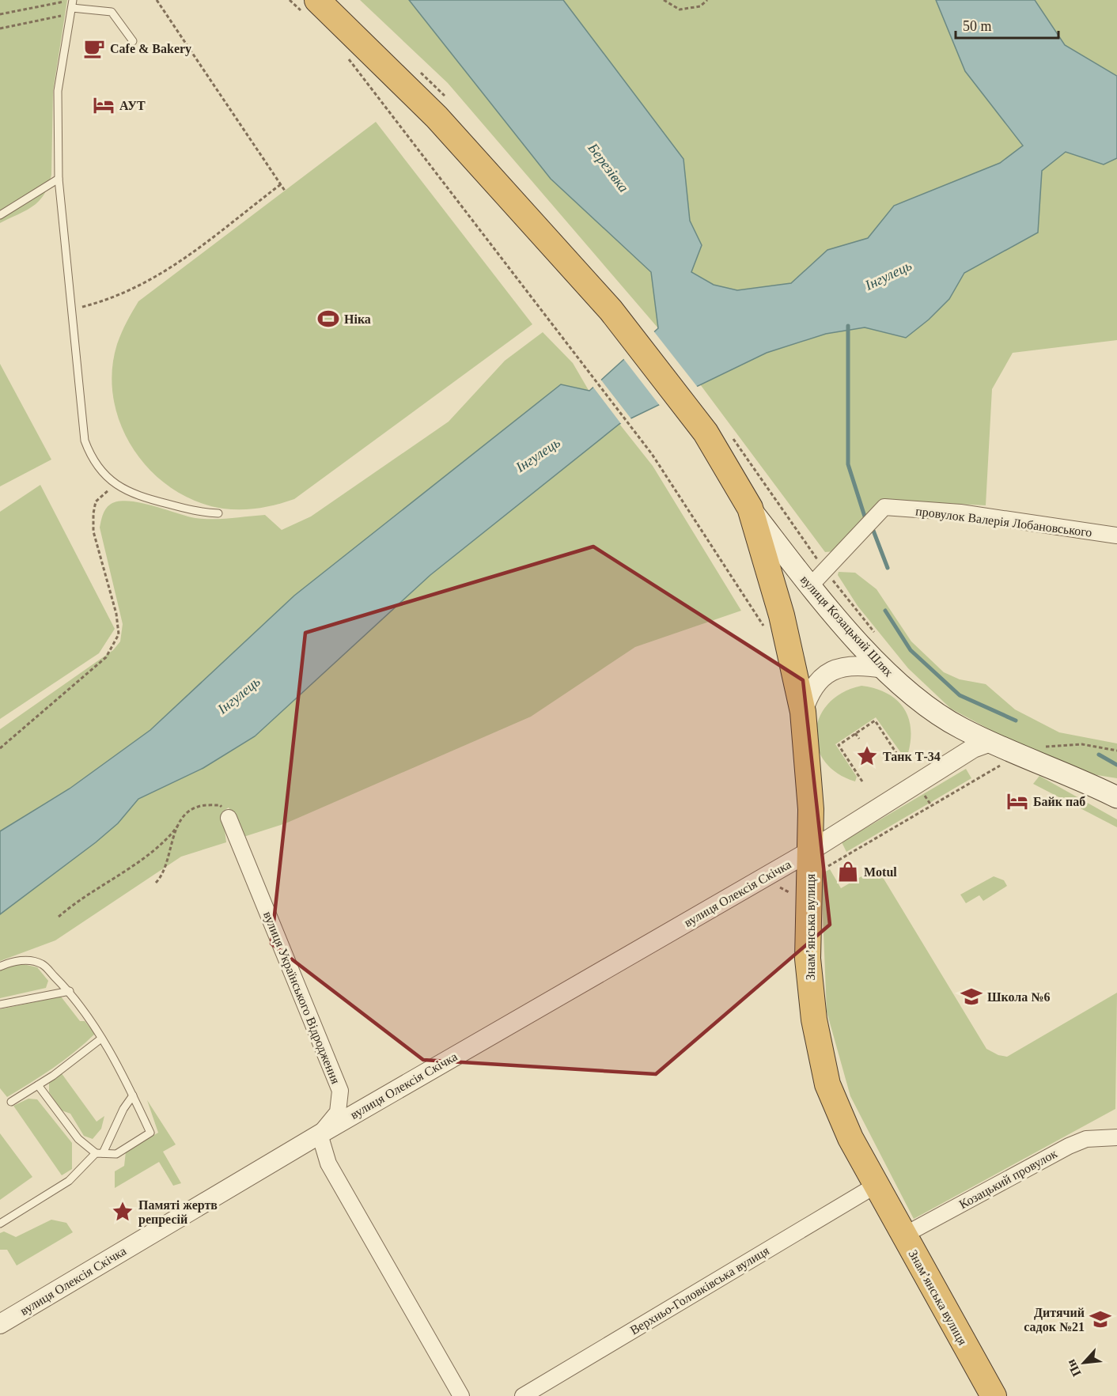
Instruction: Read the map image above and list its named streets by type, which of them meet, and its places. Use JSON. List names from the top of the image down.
{
  "streets": {
    "highway": ["Знамʼянська вулиця"],
    "main road": ["вулиця Козацький Шлях"],
    "street": [
      "провулок Валерія Лобановського",
      "вулиця Олексія Скічка",
      "вулиця Українського Відродження",
      "Козацький провулок",
      "Верхньо-Головківська вулиця"
    ]
  },
  "crossings": [
    ["провулок Валерія Лобановського", "вулиця Козацький Шлях"],
    ["вулиця Козацький Шлях", "вулиця Олексія Скічка"],
    ["вулиця Козацький Шлях", "Знамʼянська вулиця"],
    ["вулиця Олексія Скічка", "Знамʼянська вулиця"],
    ["вулиця Олексія Скічка", "вулиця Українського Відродження"],
    ["Знамʼянська вулиця", "Козацький провулок"],
    ["Знамʼянська вулиця", "Верхньо-Головківська вулиця"]
  ],
  "water": ["Березівка", "Інгулець"],
  "places": {
    "cafe": ["Cafe & Bakery"],
    "hotel": ["АУТ", "Байк паб"],
    "sports": ["Ніка"],
    "place": ["Танк Т-34", "Памяті жертв репресій"],
    "shop": ["Motul"],
    "school or university": ["Школа №6", "Дитячий садок №21"]
  },
  "scale_bar": "50 m",
  "north": "bottom left"
}
